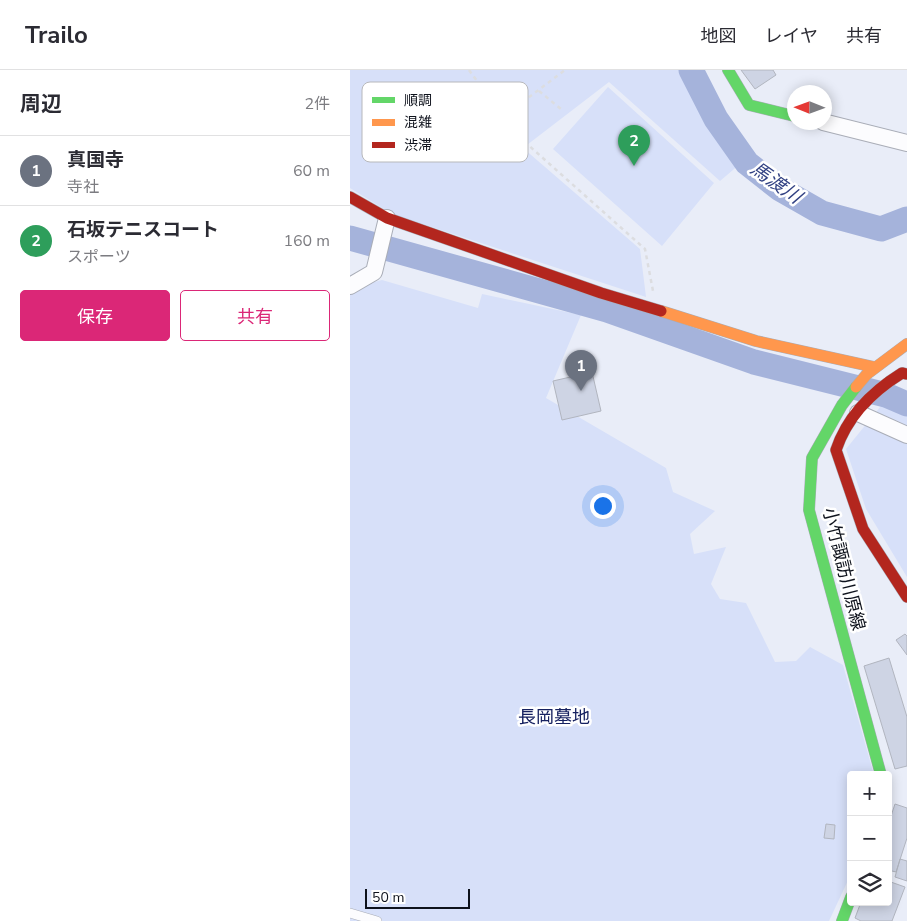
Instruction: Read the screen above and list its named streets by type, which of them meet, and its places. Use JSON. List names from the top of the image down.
{
  "streets": {
    "street": ["小竹諏訪川原線"]
  },
  "water": ["馬渡川"],
  "parks": ["長岡墓地"],
  "legend": ["順調", "混雑", "渋滞"],
  "scale_bar": "50 m",
  "north": "left",
  "page": {
    "header": "Trailo",
    "nav": ["地図", "レイヤ", "共有"],
    "heading": ["周辺", "2件"],
    "pins": ["2", "1"],
    "list": [
      {
        "mark": "1",
        "name": "真国寺",
        "note": "寺社",
        "value": "60 m"
      },
      {
        "mark": "2",
        "name": "石坂テニスコート",
        "note": "スポーツ",
        "value": "160 m"
      }
    ],
    "buttons": ["保存", "共有"],
    "map_buttons": ["+", "−"],
    "scale": "50 m"
  }
}
